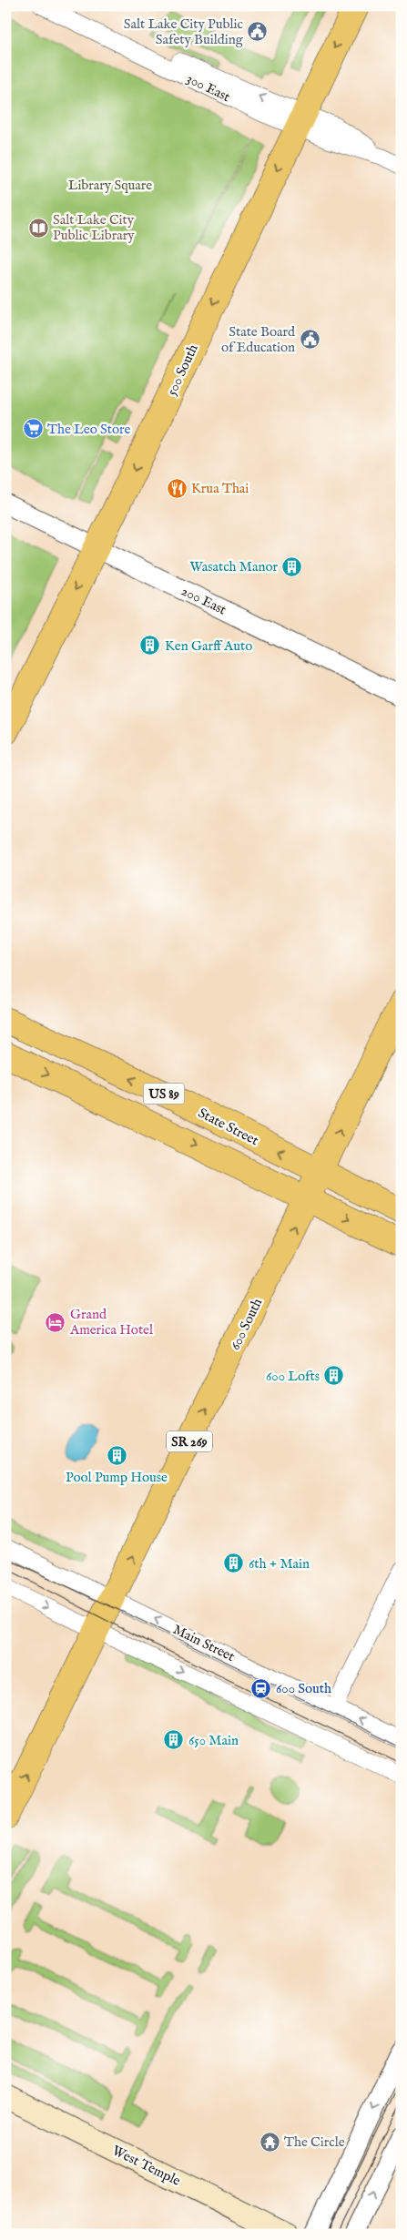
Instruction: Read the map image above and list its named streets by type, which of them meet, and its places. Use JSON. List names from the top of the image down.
{
  "streets": {
    "main road": [
      "500 South",
      "US 89",
      "State Street",
      "600 South",
      "SR 269",
      "West Temple"
    ],
    "street": ["300 East", "200 East", "Main Street"]
  },
  "crossings": [
    ["300 East", "500 South"],
    ["500 South", "200 East"],
    ["US 89", "600 South"],
    ["State Street", "600 South"],
    ["600 South", "Main Street"]
  ],
  "one_way": ["500 South", "600 South"],
  "parks": ["Library Square"],
  "places": {
    "public building": ["Salt Lake City Public Safety Building", "State Board of Education"],
    "library": ["Salt Lake City Public Library"],
    "supermarket": ["The Leo Store"],
    "restaurant": ["Krua Thai"],
    "building": [
      "Wasatch Manor",
      "Ken Garff Auto",
      "600 Lofts",
      "Pool Pump House",
      "6th + Main",
      "650 Main"
    ],
    "hotel": ["Grand America Hotel"],
    "station": ["600 South"],
    "temple": ["The Circle"]
  }
}
